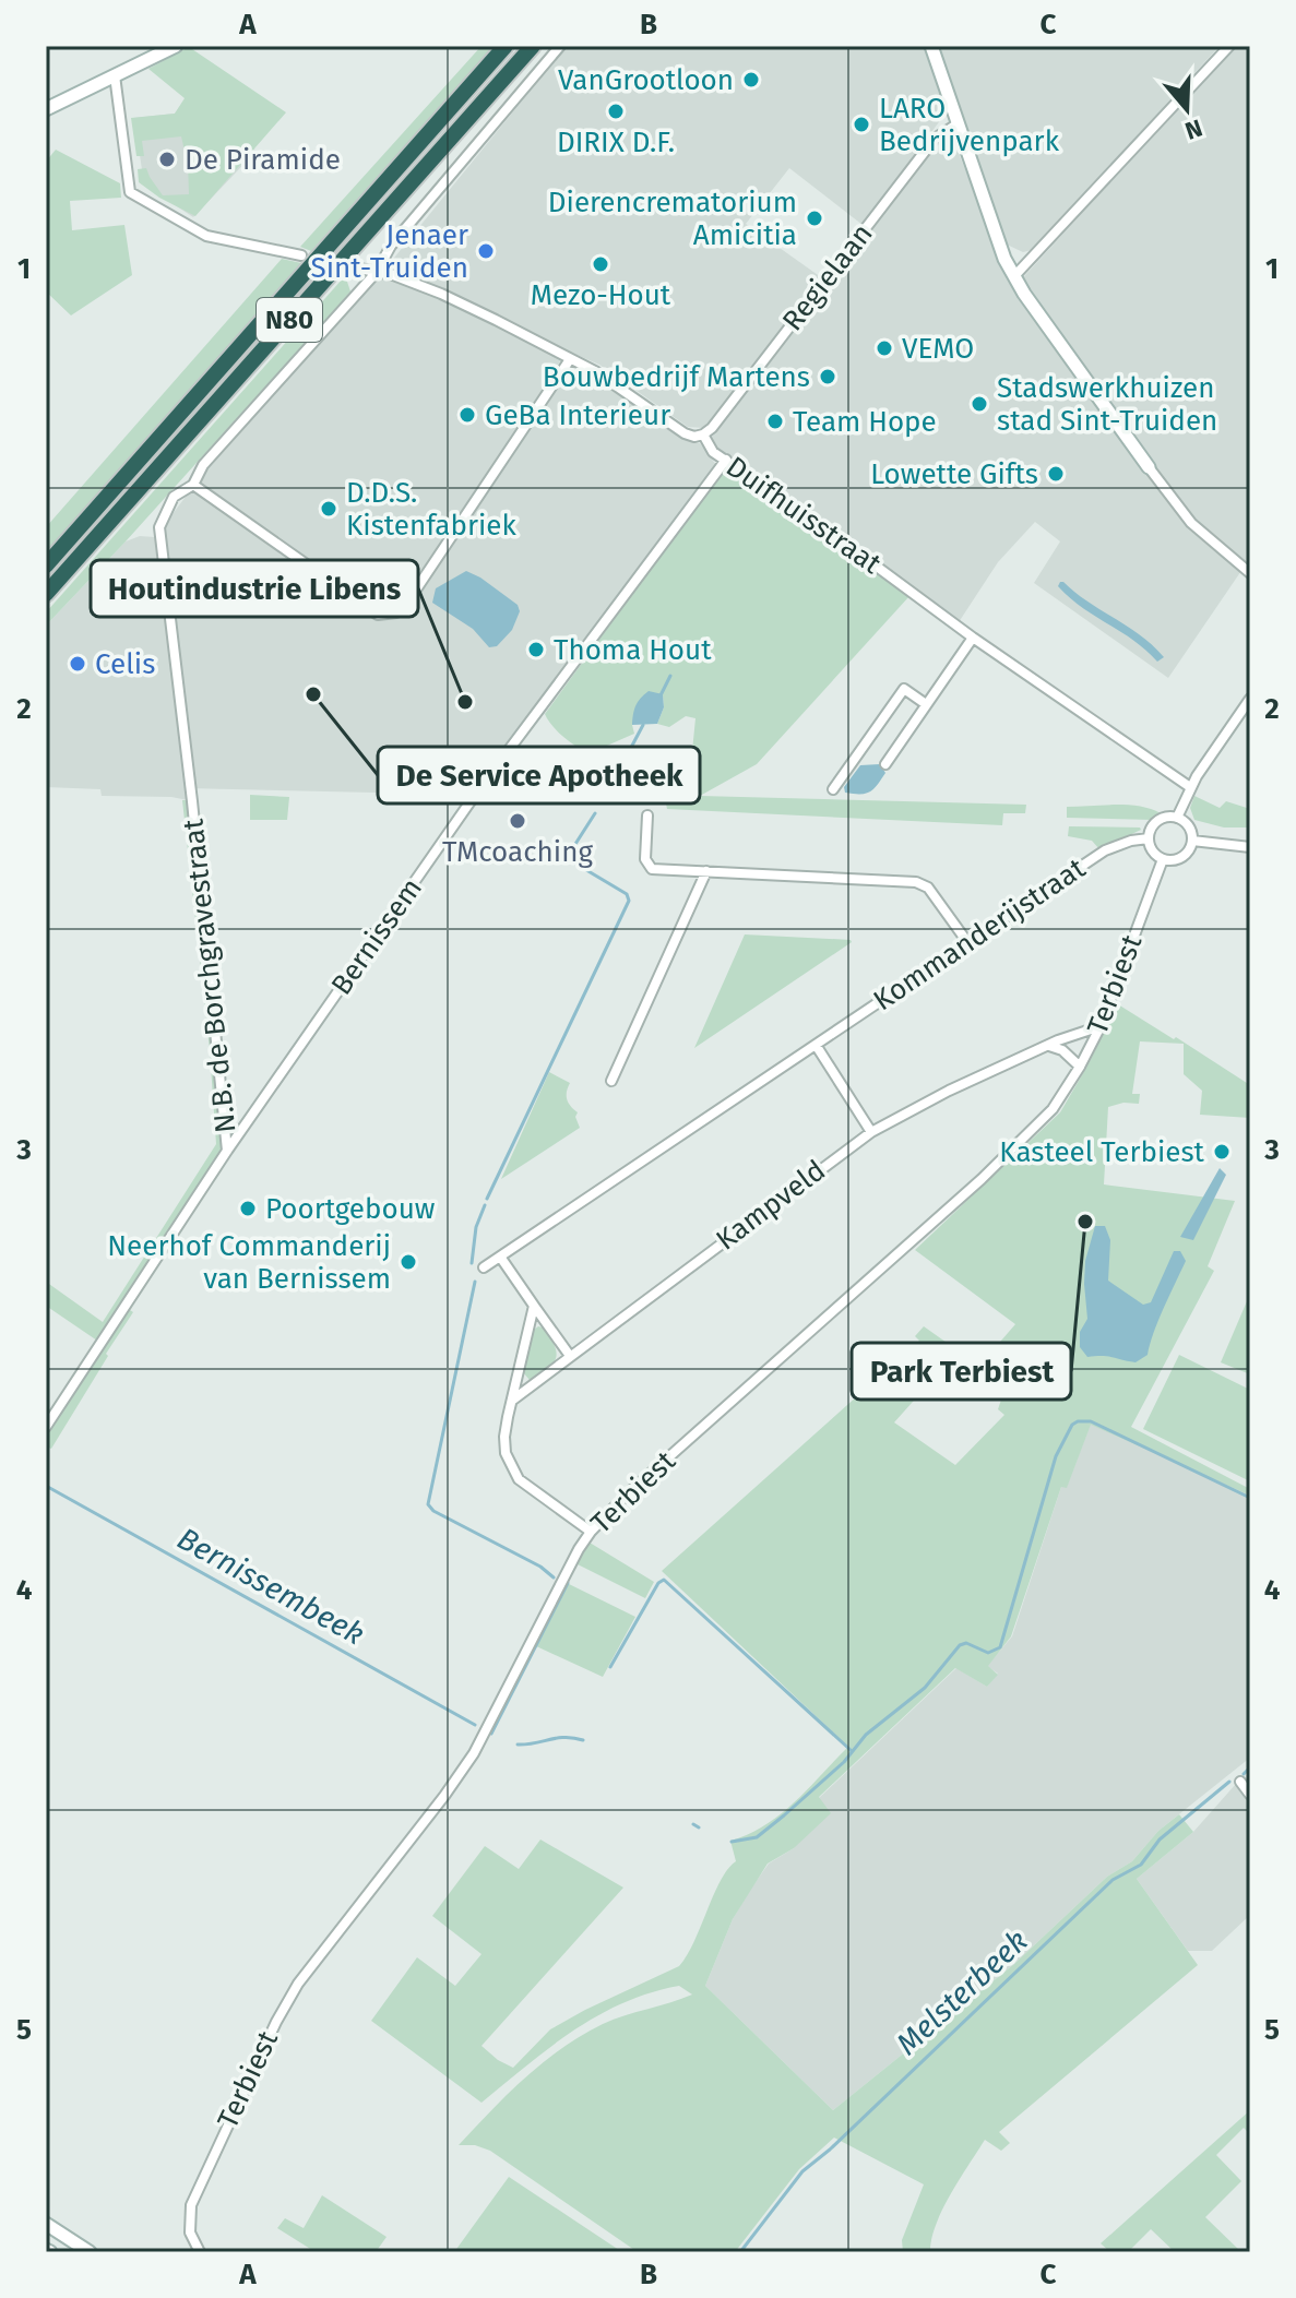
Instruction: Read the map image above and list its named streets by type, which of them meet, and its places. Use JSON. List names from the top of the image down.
{
  "streets": {
    "highway": ["N80"],
    "street": [
      "Regielaan",
      "Duifhuisstraat",
      "Kommanderijstraat",
      "Bernissem",
      "N.B. de Borchgravestraat",
      "Terbiest",
      "Kampveld"
    ]
  },
  "crossings": [
    ["Regielaan", "Duifhuisstraat"],
    ["Duifhuisstraat", "Bernissem"],
    ["Duifhuisstraat", "N.B. de Borchgravestraat"],
    ["Kommanderijstraat", "Terbiest"],
    ["Bernissem", "N.B. de Borchgravestraat"],
    ["Terbiest", "Kampveld"]
  ],
  "water": ["Bernissembeek", "Melsterbeek"],
  "places": [
    "VanGrootloon",
    "DIRIX D.F.",
    "LARO Bedrijvenpark",
    "De Piramide",
    "Dierencrematorium Amicitia",
    "Jenaer Sint-Truiden",
    "Mezo-Hout",
    "VEMO",
    "Bouwbedrijf Martens",
    "Stadswerkhuizen stad Sint-Truiden",
    "GeBa Interieur",
    "Team Hope",
    "Lowette Gifts",
    "D.D.S. Kistenfabriek",
    "Thoma Hout",
    "Celis",
    "De Service Apotheek",
    "Houtindustrie Libens",
    "TMcoaching",
    "Kasteel Terbiest",
    "Poortgebouw",
    "Park Terbiest",
    "Neerhof Commanderij van Bernissem"
  ],
  "north": "bottom",
  "grid": {
    "columns": ["A", "B", "C"],
    "rows": [
      "1",
      "2",
      "3",
      "4",
      "5"
    ]
  }
}
